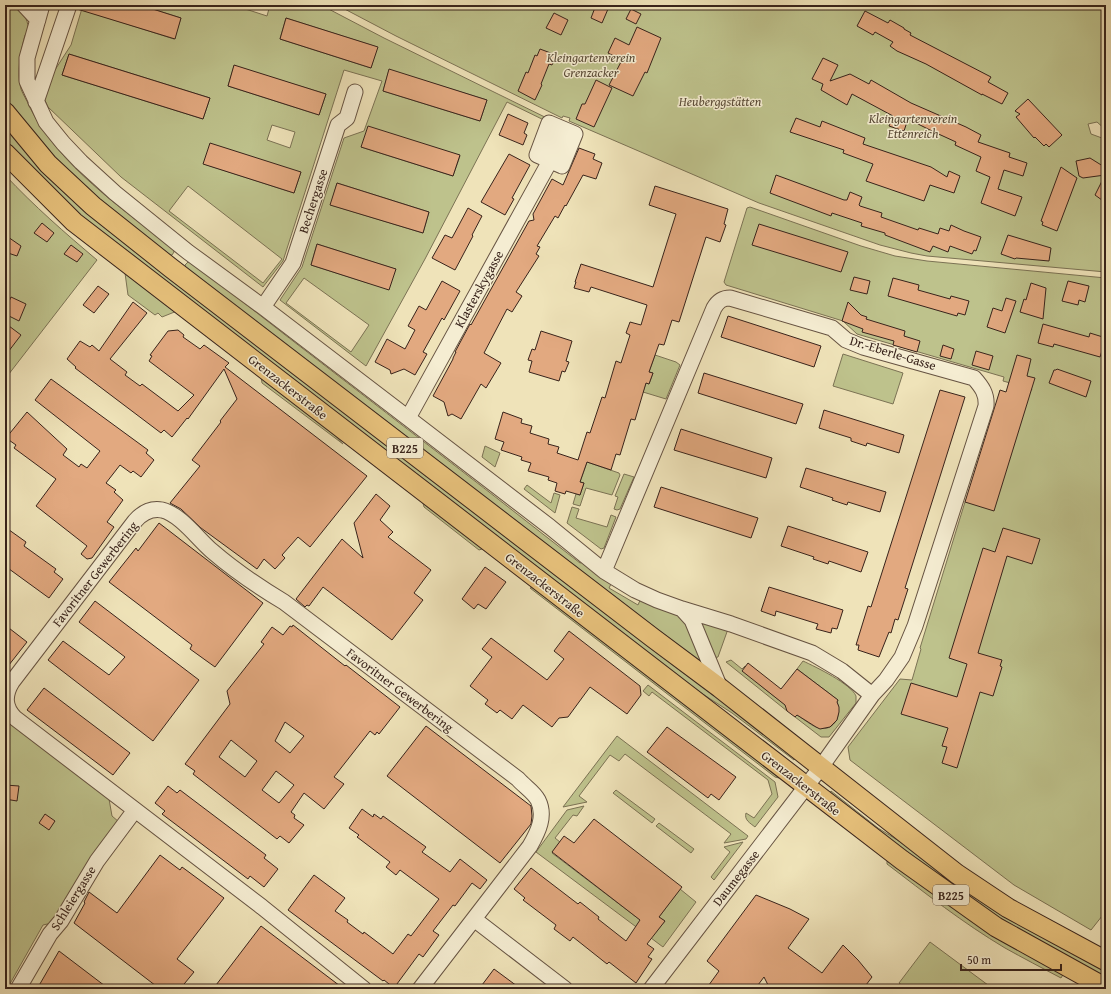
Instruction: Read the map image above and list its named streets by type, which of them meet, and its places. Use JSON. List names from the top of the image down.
{
  "streets": {
    "main road": ["Grenzackerstraße", "B225"],
    "street": [
      "Bechergasse",
      "Klasterskygasse",
      "Dr.-Eberle-Gasse",
      "Favoritner Gewerbering",
      "Daumegasse",
      "Schleiergasse"
    ]
  },
  "crossings": [
    ["Dr.-Eberle-Gasse", "Grenzackerstraße"],
    ["Grenzackerstraße", "Daumegasse"],
    ["Favoritner Gewerbering", "Schleiergasse"]
  ],
  "parks": ["Kleingartenverein Grenzacker", "Heuberggstätten", "Kleingartenverein Ettenreich"],
  "scale_bar": "50 m"
}
